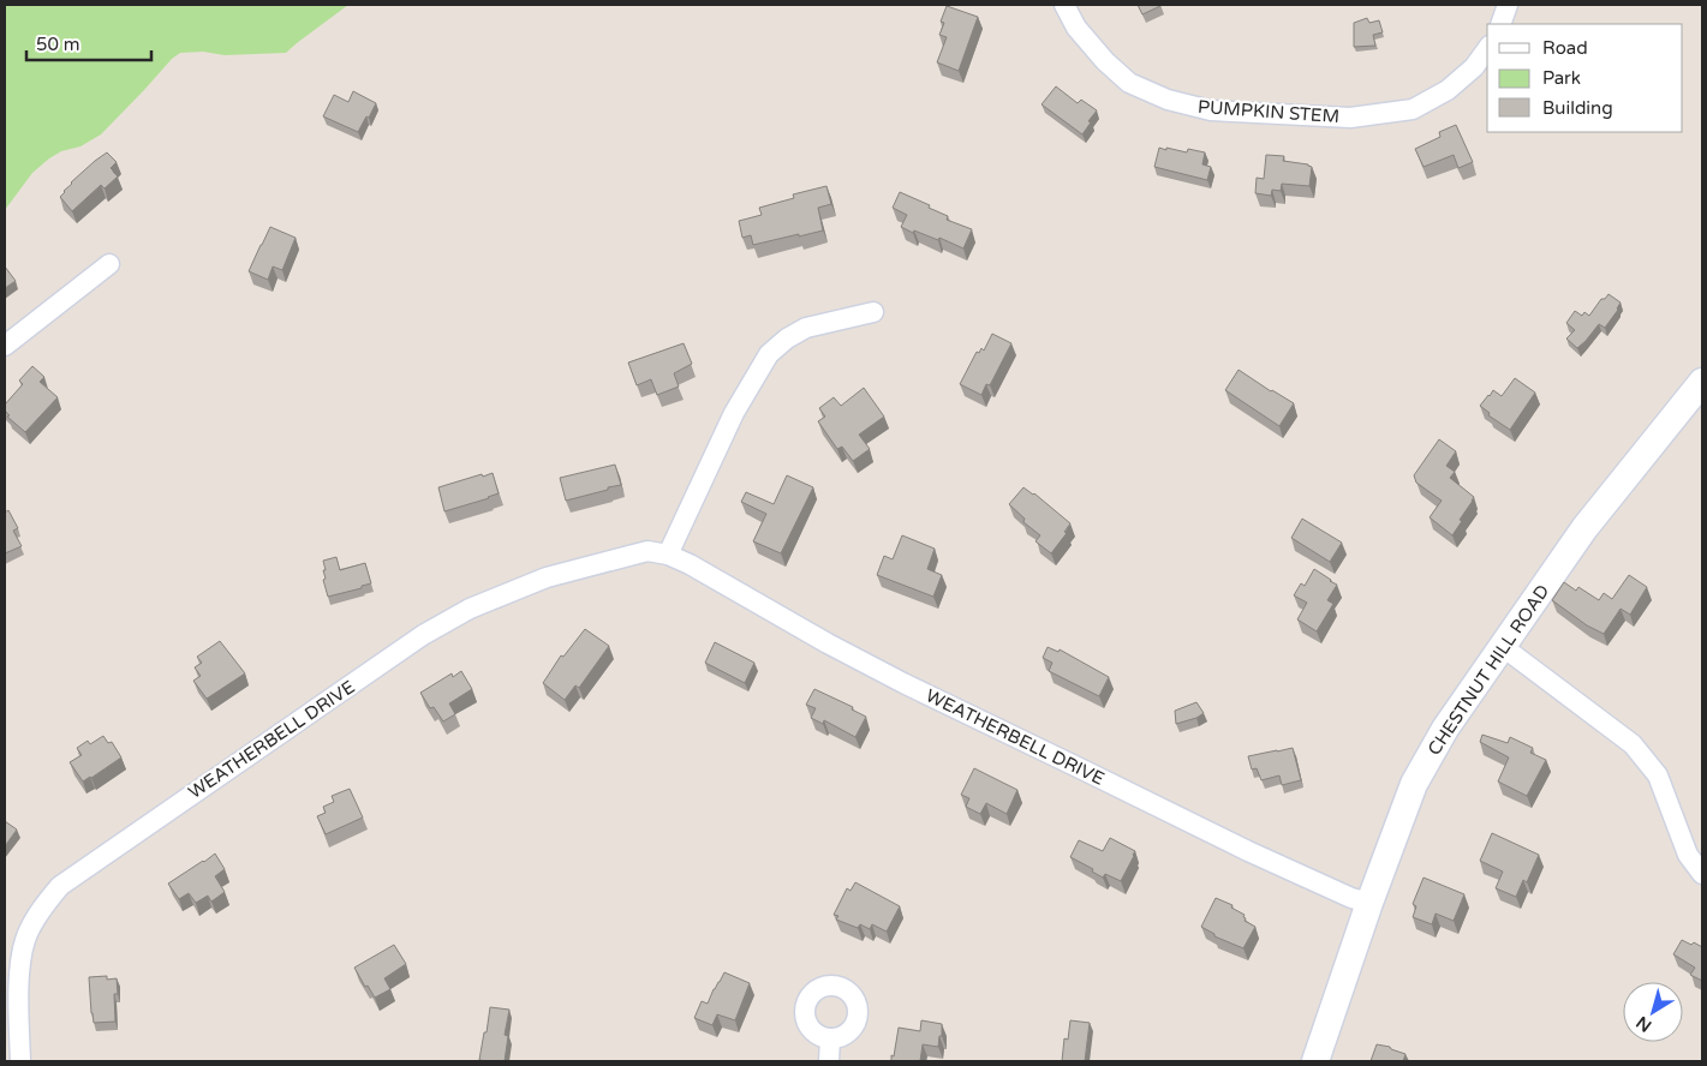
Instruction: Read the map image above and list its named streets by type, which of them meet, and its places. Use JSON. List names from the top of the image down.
{
  "streets": {
    "main road": ["CHESTNUT HILL ROAD"],
    "street": ["PUMPKIN STEM", "WEATHERBELL DRIVE"]
  },
  "crossings": [
    ["CHESTNUT HILL ROAD", "WEATHERBELL DRIVE"]
  ],
  "legend": ["Road", "Park", "Building"],
  "scale_bar": "50 m",
  "north": "bottom left"
}
